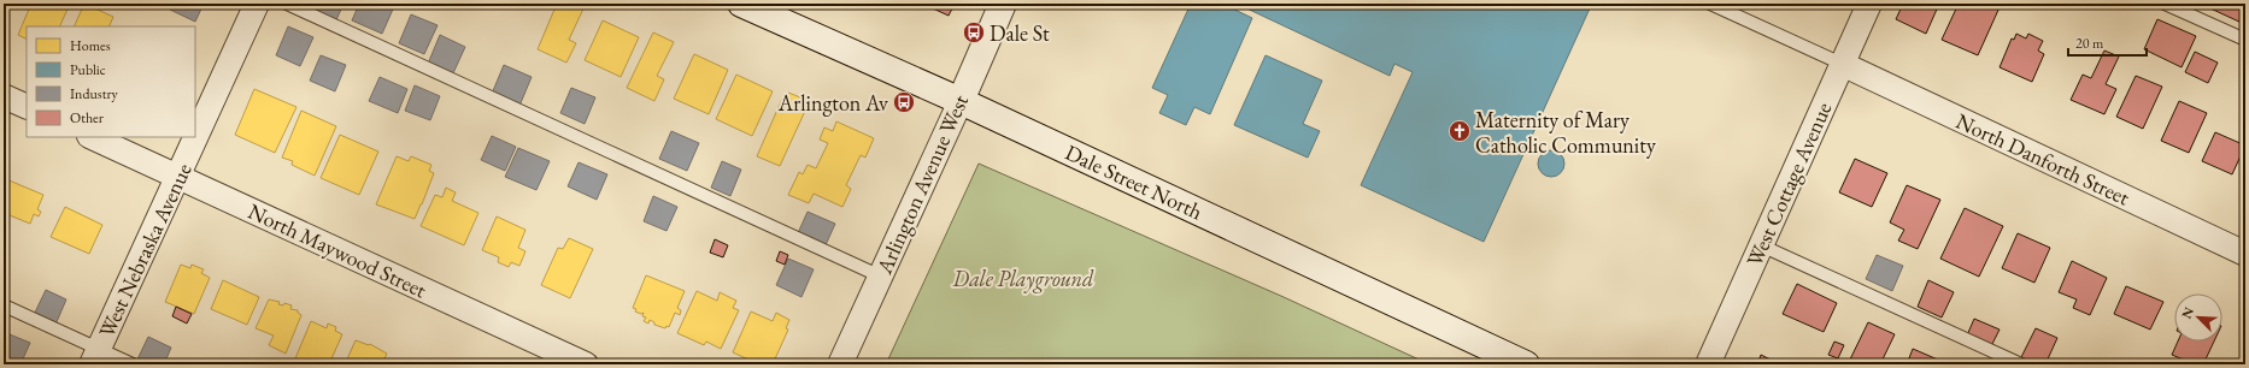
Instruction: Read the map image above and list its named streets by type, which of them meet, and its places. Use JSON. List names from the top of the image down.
{
  "streets": {
    "main road": ["Dale Street North", "Arlington Avenue West"],
    "street": [
      "North Danforth Street",
      "West Cottage Avenue",
      "West Nebraska Avenue",
      "North Maywood Street"
    ]
  },
  "crossings": [
    ["North Danforth Street", "West Cottage Avenue"],
    ["Dale Street North", "Arlington Avenue West"],
    ["West Nebraska Avenue", "North Maywood Street"]
  ],
  "parks": ["Dale Playground"],
  "places": {
    "bus stop": ["Dale St", "Arlington Av"],
    "church": ["Maternity of Mary Catholic Community"]
  },
  "legend": [
    "Homes",
    "Public",
    "Industry",
    "Other"
  ],
  "scale_bar": "20 m",
  "north": "top left"
}
